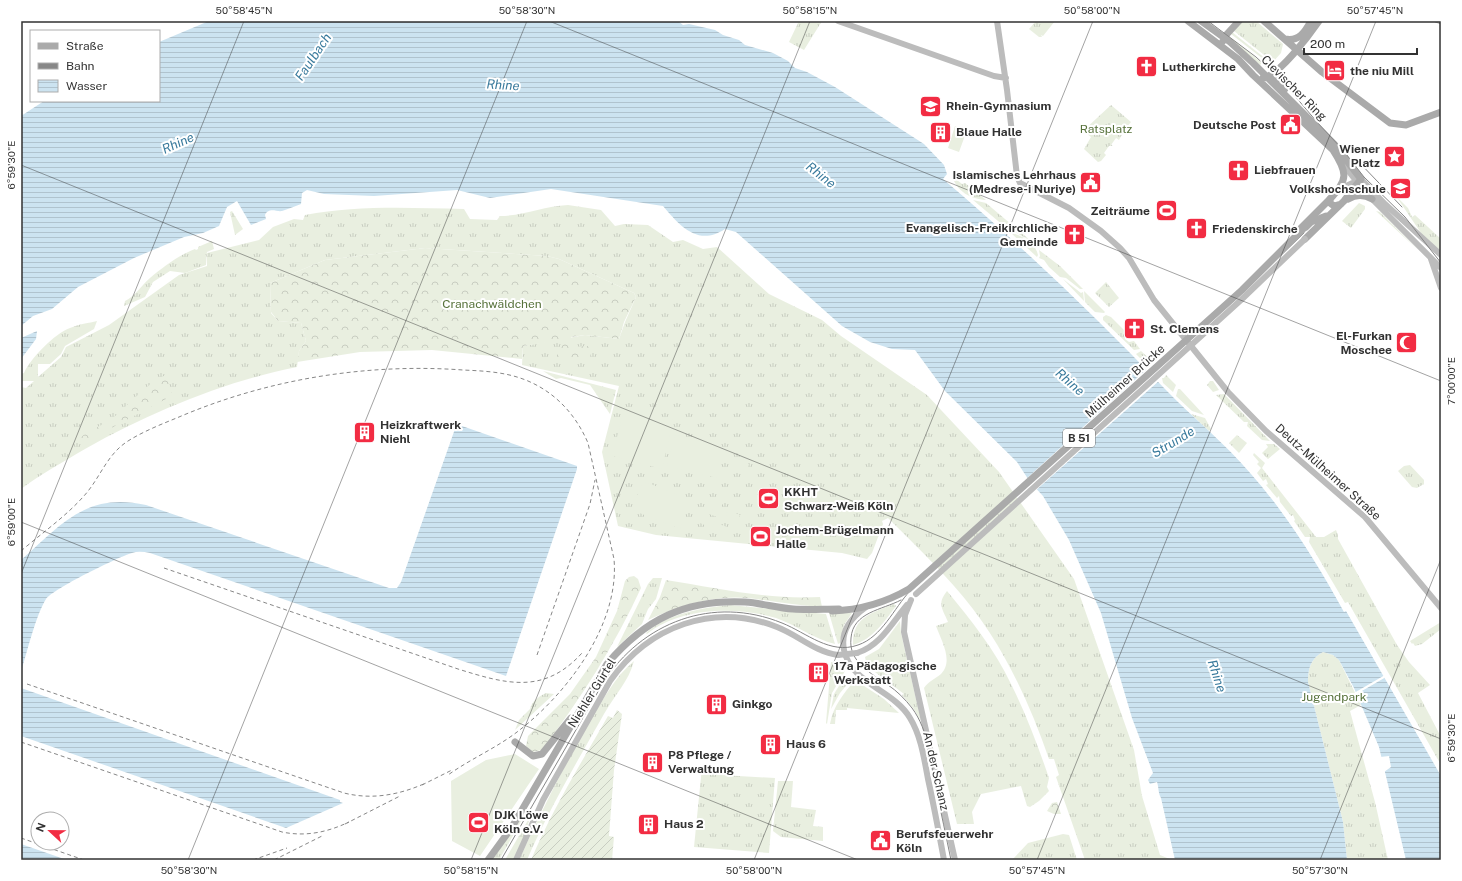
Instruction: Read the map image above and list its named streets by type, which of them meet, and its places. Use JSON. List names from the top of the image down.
{
  "streets": {
    "main road": [
      "Clevischer Ring",
      "Mülheimer Brücke",
      "B 51",
      "Deutz-Mülheimer Straße",
      "Niehler Gürtel",
      "An der Schanz"
    ]
  },
  "crossings": [
    ["Clevischer Ring", "B 51"],
    ["Mülheimer Brücke", "B 51"],
    ["Mülheimer Brücke", "Niehler Gürtel"],
    ["Mülheimer Brücke", "An der Schanz"],
    ["Niehler Gürtel", "An der Schanz"]
  ],
  "water": ["Faulbach", "Rhine", "Strunde"],
  "parks": ["Ratsplatz", "Cranachwäldchen", "Jugendpark"],
  "places": {
    "church": [
      "Lutherkirche",
      "Liebfrauen",
      "Friedenskirche",
      "Evangelisch-Freikirchliche Gemeinde",
      "St. Clemens"
    ],
    "hotel": ["the niu Mill"],
    "school or university": ["Rhein-Gymnasium", "Volkshochschule"],
    "public building": ["Deutsche Post", "Islamisches Lehrhaus (Medrese-i Nuriye)", "Berufsfeuerwehr Köln"],
    "building": [
      "Blaue Halle",
      "Heizkraftwerk Niehl",
      "17a Pädagogische Werkstatt",
      "Ginkgo",
      "Haus 6",
      "P8 Pflege / Verwaltung",
      "Haus 2"
    ],
    "place": ["Wiener Platz"],
    "sports": [
      "Zeiträume",
      "KKHT Schwarz-Weiß Köln",
      "Jochem-Brügelmann Halle",
      "DJK Löwe Köln e.V."
    ],
    "mosque": ["El-Furkan Moschee"]
  },
  "legend": ["Straße", "Bahn", "Wasser"],
  "scale_bar": "200 m",
  "north": "left",
  "coordinates": [
    "50°58'45\"N",
    "50°58'30\"N",
    "50°58'15\"N",
    "50°58'00\"N",
    "50°57'45\"N",
    "6°59'30\"E",
    "7°00'00\"E",
    "6°59'00\"E",
    "50°57'30\"N"
  ]
}
